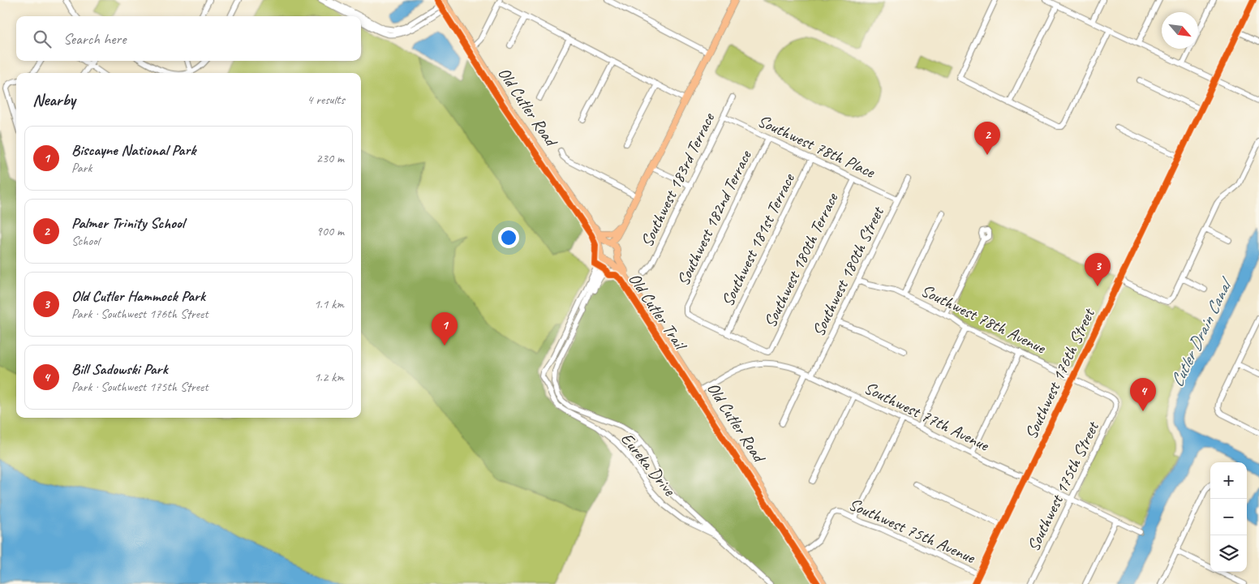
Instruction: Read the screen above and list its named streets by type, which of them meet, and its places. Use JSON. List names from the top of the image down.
{
  "streets": {
    "main road": ["Old Cutler Road"],
    "street": [
      "Southwest 78th Place",
      "Southwest 183rd Terrace",
      "Southwest 182nd Terrace",
      "Southwest 181st Terrace",
      "Southwest 180th Terrace",
      "Southwest 180th Street",
      "Southwest 78th Avenue",
      "Southwest 176th Street",
      "Southwest 77th Avenue",
      "Eureka Drive",
      "Southwest 175th Street",
      "Southwest 75th Avenue"
    ],
    "cycle path": ["Old Cutler Trail"]
  },
  "crossings": [
    ["Old Cutler Road", "Southwest 77th Avenue"],
    ["Old Cutler Road", "Southwest 75th Avenue"],
    ["Southwest 78th Place", "Southwest 183rd Terrace"],
    ["Southwest 78th Place", "Southwest 182nd Terrace"],
    ["Southwest 78th Place", "Southwest 181st Terrace"],
    ["Southwest 78th Place", "Southwest 180th Terrace"],
    ["Southwest 78th Place", "Southwest 180th Street"],
    ["Southwest 182nd Terrace", "Southwest 181st Terrace"],
    ["Southwest 182nd Terrace", "Southwest 180th Terrace"],
    ["Southwest 181st Terrace", "Southwest 180th Terrace"],
    ["Southwest 180th Street", "Southwest 78th Avenue"],
    ["Southwest 180th Street", "Southwest 77th Avenue"],
    ["Southwest 78th Avenue", "Southwest 176th Street"],
    ["Southwest 78th Avenue", "Southwest 175th Street"],
    ["Southwest 176th Street", "Southwest 77th Avenue"],
    ["Southwest 176th Street", "Southwest 75th Avenue"],
    ["Southwest 77th Avenue", "Southwest 175th Street"]
  ],
  "water": ["Cutler Drain Canal"],
  "north": "bottom right",
  "page": {
    "search": "Search here",
    "heading": ["Nearby", "4 results"],
    "pins": [
      "2",
      "3",
      "1",
      "4"
    ],
    "list": [
      {
        "mark": "1",
        "name": "Biscayne National Park",
        "note": "Park",
        "value": "230 m"
      },
      {
        "mark": "2",
        "name": "Palmer Trinity School",
        "note": "School",
        "value": "900 m"
      },
      {
        "mark": "3",
        "name": "Old Cutler Hammock Park",
        "note": "Park · Southwest 176th Street",
        "value": "1.1 km"
      },
      {
        "mark": "4",
        "name": "Bill Sadowski Park",
        "note": "Park · Southwest 175th Street",
        "value": "1.2 km"
      }
    ],
    "map_buttons": ["+", "−"]
  }
}
